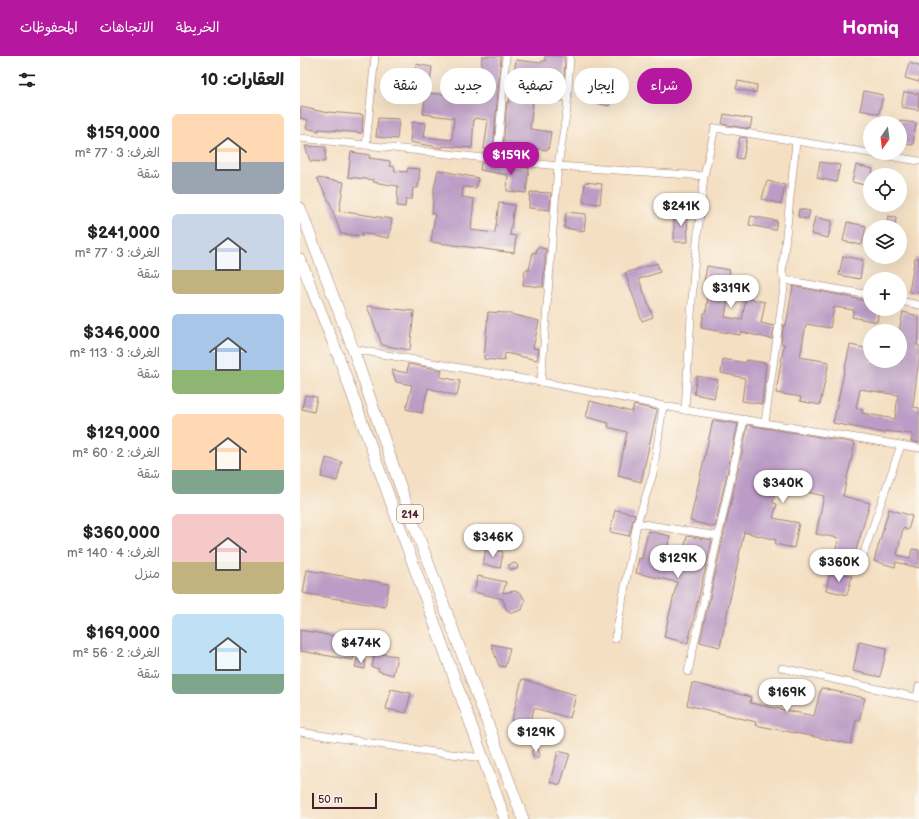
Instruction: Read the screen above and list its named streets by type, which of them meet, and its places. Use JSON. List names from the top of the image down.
{
  "streets": {
    "highway": ["214"]
  },
  "scale_bar": "50 m",
  "north": "bottom",
  "page": {
    "header": "Homiq",
    "nav": ["الخريطة", "الاتجاهات", "المحفوظات"],
    "heading": "العقارات: 10",
    "chip": [
      "شراء",
      "إيجار",
      "تصفية",
      "جديد",
      "شقة"
    ],
    "list": [
      {
        "name": "$159,000",
        "note": "الغرف: 3 · 77 m² · شقة"
      },
      {
        "name": "$241,000",
        "note": "الغرف: 3 · 77 m² · شقة"
      },
      {
        "name": "$346,000",
        "note": "الغرف: 3 · 113 m² · شقة"
      },
      {
        "name": "$129,000",
        "note": "الغرف: 2 · 60 m² · شقة"
      },
      {
        "name": "$360,000",
        "note": "الغرف: 4 · 140 m² · منزل"
      },
      {
        "name": "$169,000",
        "note": "الغرف: 2 · 56 m² · شقة"
      }
    ],
    "map_buttons": ["+", "−"],
    "price": [
      "$159K",
      "$241K",
      "$319K",
      "$340K",
      "$346K",
      "$129K",
      "$360K",
      "$474K",
      "$169K",
      "$129K"
    ],
    "scale": "50 m"
  }
}
